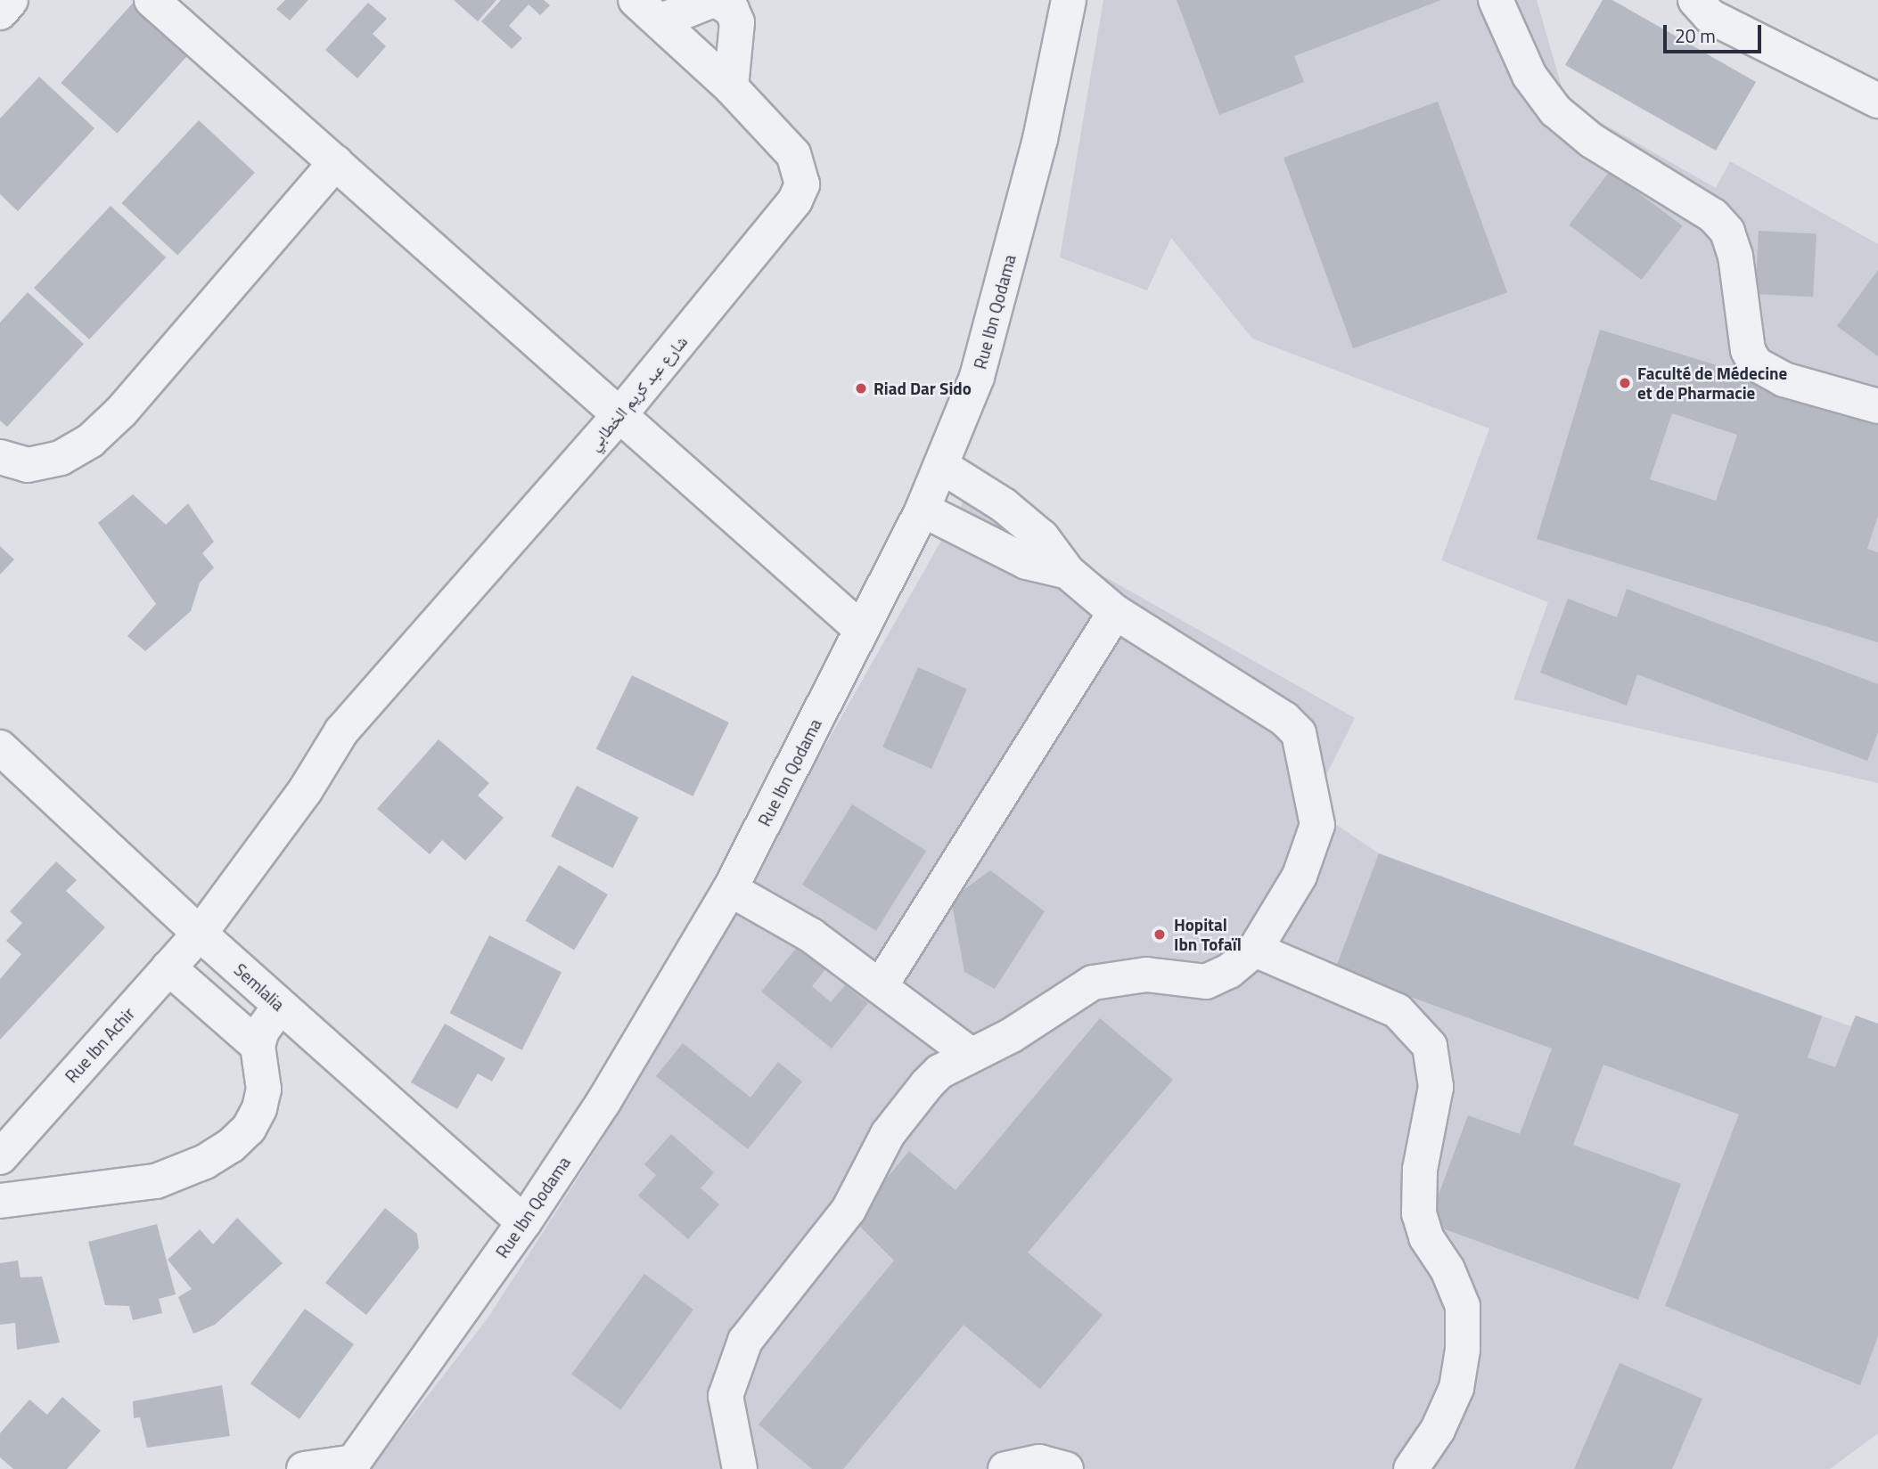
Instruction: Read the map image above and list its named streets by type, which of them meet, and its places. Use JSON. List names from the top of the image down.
{
  "streets": {
    "street": [
      "Rue Ibn Qodama",
      "شارع عبد كريم الخطابي",
      "Semlalia",
      "Rue Ibn Achir"
    ]
  },
  "crossings": [
    ["Rue Ibn Qodama", "Semlalia"],
    ["شارع عبد كريم الخطابي", "Semlalia"],
    ["شارع عبد كريم الخطابي", "Rue Ibn Achir"],
    ["Semlalia", "Rue Ibn Achir"]
  ],
  "places": ["Faculté de Médecine et de Pharmacie", "Riad Dar Sido", "Hopital Ibn Tofaïl"],
  "scale_bar": "20 m"
}
